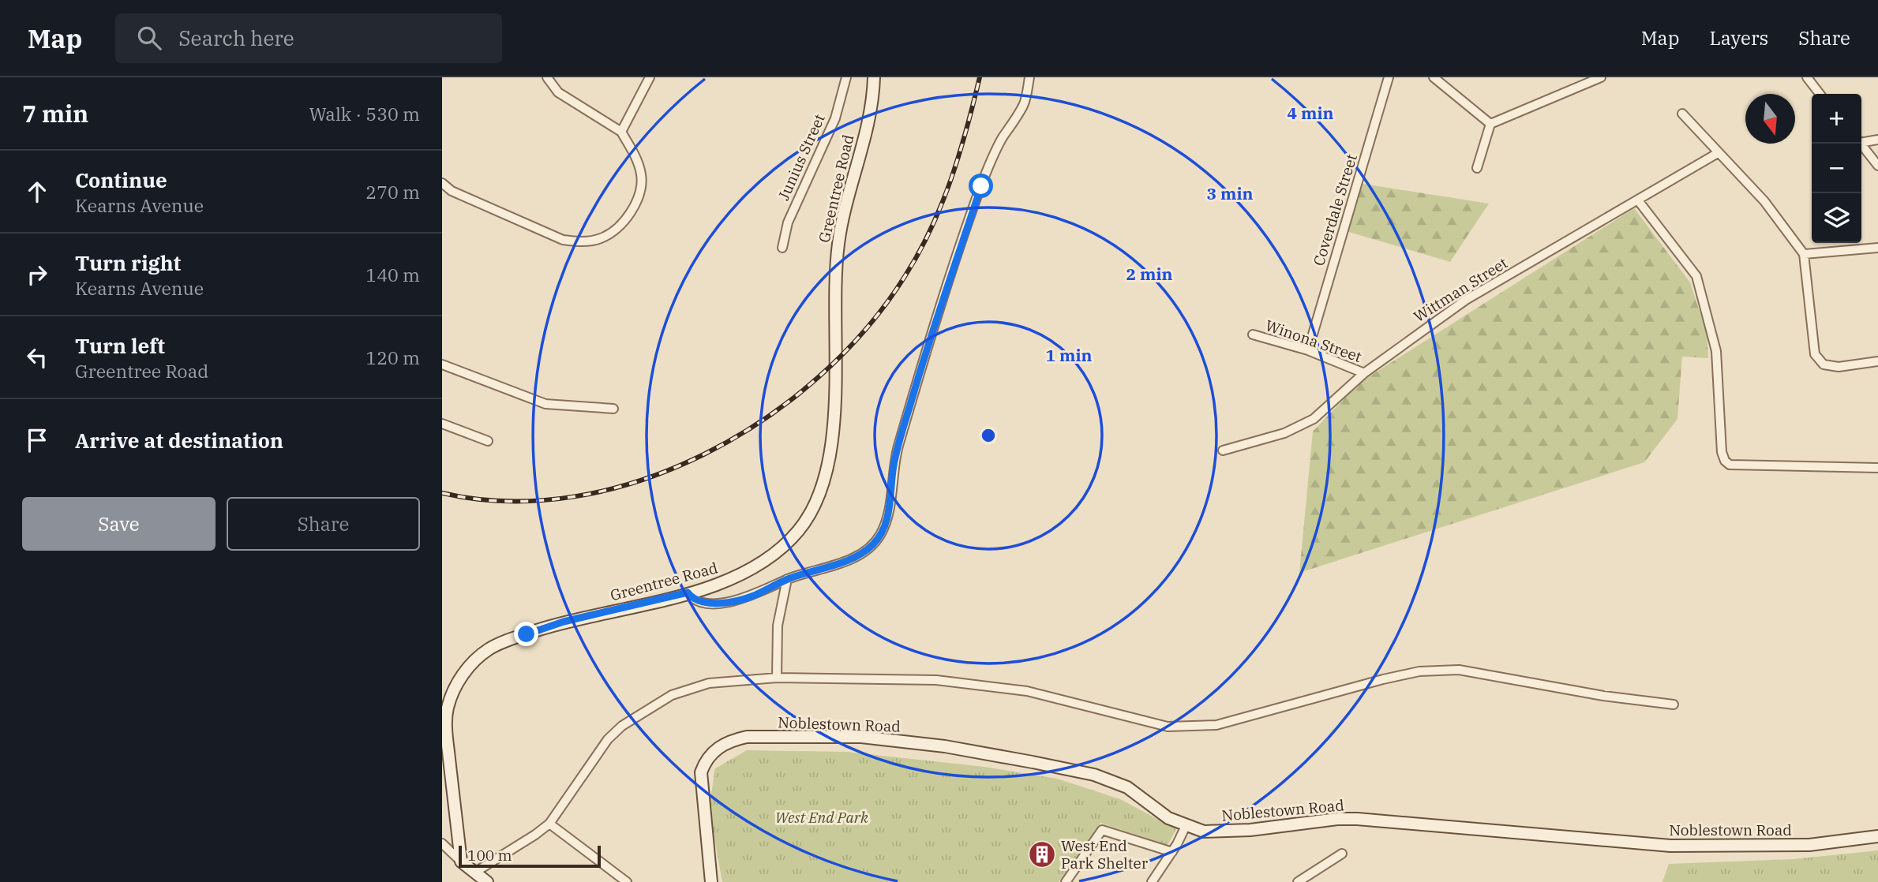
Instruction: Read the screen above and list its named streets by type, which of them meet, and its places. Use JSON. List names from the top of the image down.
{
  "streets": {
    "main road": ["Greentree Road", "Noblestown Road"],
    "street": [
      "Junius Street",
      "Coverdale Street",
      "Wittman Street",
      "Winona Street"
    ]
  },
  "crossings": [
    ["Coverdale Street", "Winona Street"],
    ["Wittman Street", "Winona Street"]
  ],
  "parks": ["West End Park"],
  "places": {
    "building": ["West End Park Shelter"]
  },
  "scale_bar": "100 m",
  "north": "bottom",
  "page": {
    "header": "Map",
    "search": "Search here",
    "nav": ["Map", "Layers", "Share"],
    "heading": ["7 min", "Walk · 530 m"],
    "map_buttons": ["+", "−"],
    "list": [
      ["Continue", "Kearns Avenue", "270 m"],
      ["Turn right", "Kearns Avenue", "140 m"],
      ["Turn left", "Greentree Road", "120 m"],
      "Arrive at destination"
    ],
    "buttons": ["Save", "Share"],
    "scale": "100 m"
  },
  "rings": [
    "4 min",
    "3 min",
    "2 min",
    "1 min"
  ]
}
